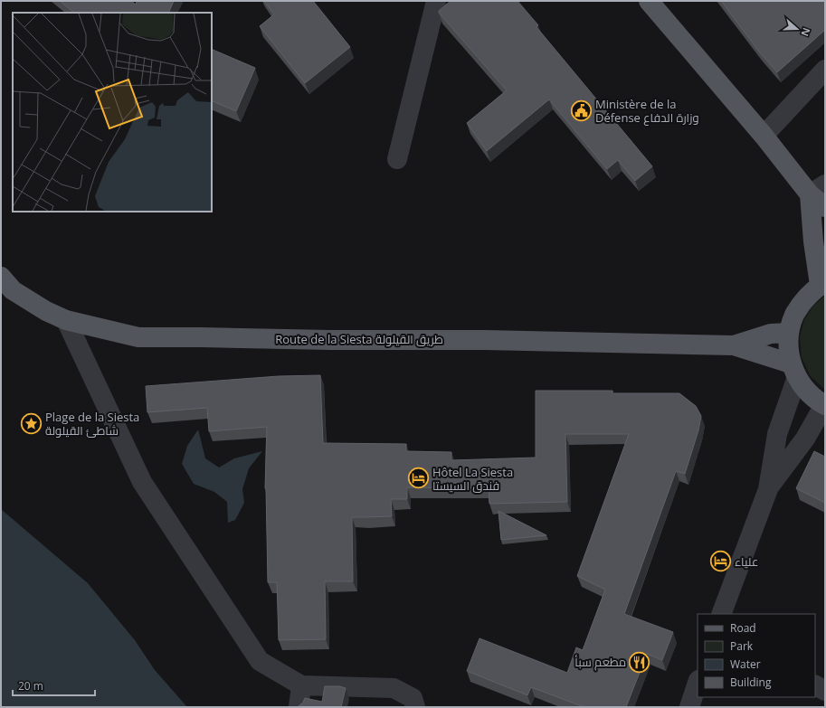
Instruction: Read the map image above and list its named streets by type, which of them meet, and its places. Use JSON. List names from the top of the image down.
{
  "streets": {
    "main road": ["Route de la Siesta طريق القيلولة"]
  },
  "places": {
    "public building": ["Ministère de la Défense وزارة الدفاع"],
    "place": ["Plage de la Siesta شاطئ القيلولة"],
    "hotel": ["Hôtel La Siesta فندق السيستا", "علياء"],
    "restaurant": ["مطعم سبأ"]
  },
  "legend": [
    "Road",
    "Park",
    "Water",
    "Building"
  ],
  "scale_bar": "20 m",
  "north": "right"
}
